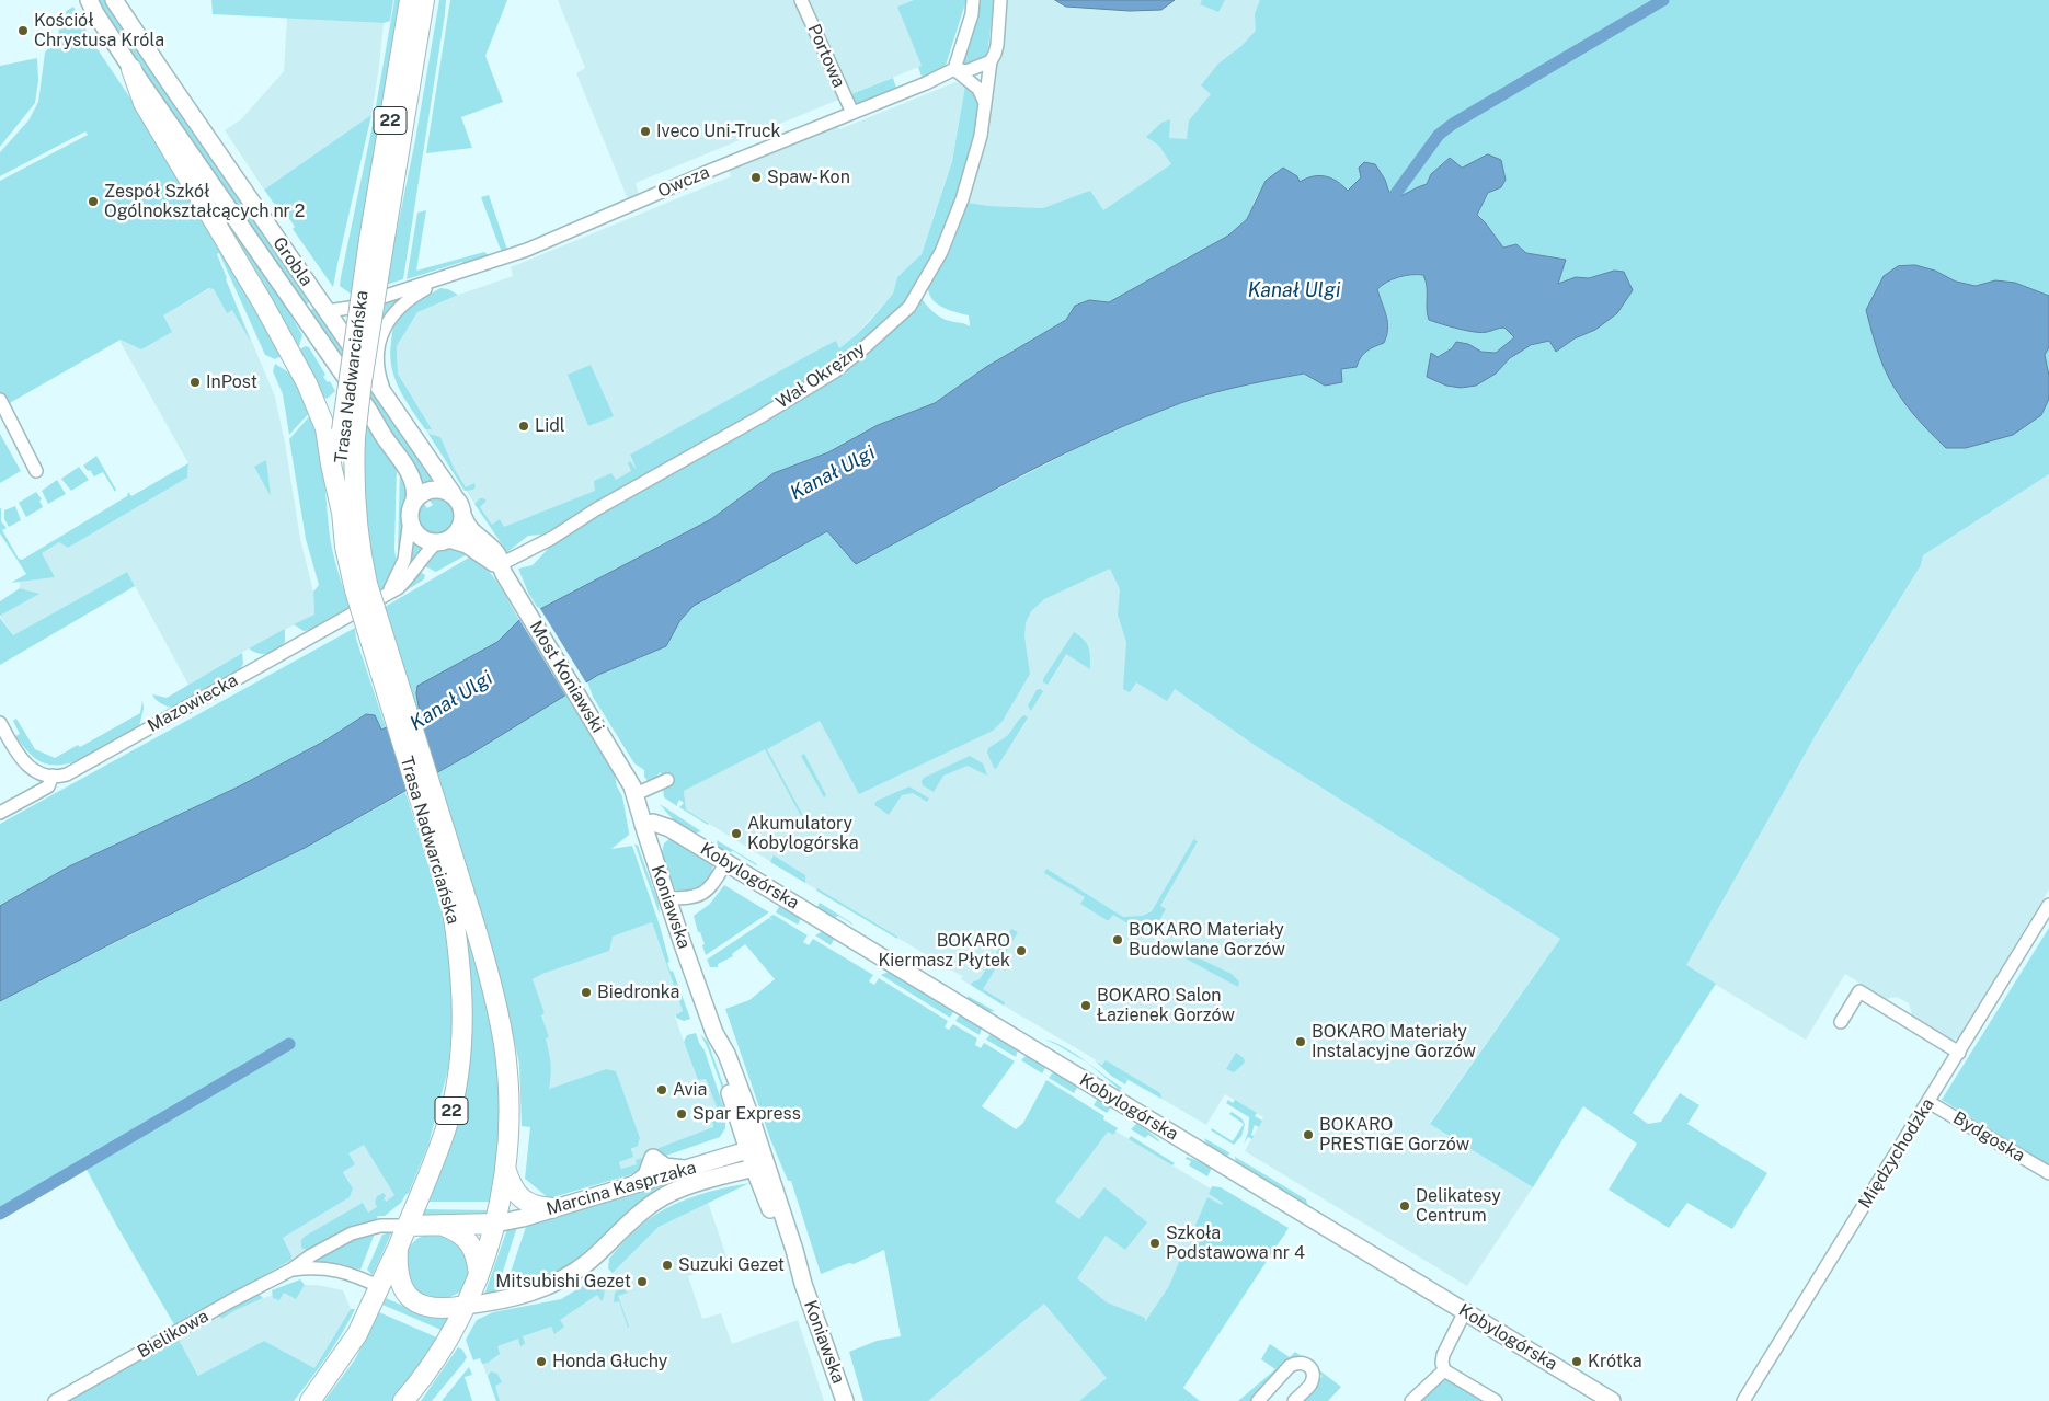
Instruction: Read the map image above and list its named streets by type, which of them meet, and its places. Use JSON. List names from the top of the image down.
{
  "streets": {
    "main road": [
      "22",
      "Grobla",
      "Trasa Nadwarciańska",
      "Most Koniawski",
      "Kobylogórska",
      "Koniawska",
      "Marcina Kasprzaka"
    ],
    "street": [
      "Portowa",
      "Owcza",
      "Wał Okrężny",
      "Mazowiecka",
      "Bydgoska",
      "Międzychodzka",
      "Bielikowa"
    ]
  },
  "crossings": [
    ["Portowa", "Owcza"],
    ["22", "Trasa Nadwarciańska"],
    ["22", "Marcina Kasprzaka"],
    ["22", "Bielikowa"],
    ["Owcza", "Grobla"],
    ["Grobla", "Mazowiecka"],
    ["Wał Okrężny", "Most Koniawski"],
    ["Trasa Nadwarciańska", "Marcina Kasprzaka"],
    ["Trasa Nadwarciańska", "Bielikowa"],
    ["Most Koniawski", "Koniawska"],
    ["Kobylogórska", "Koniawska"],
    ["Koniawska", "Marcina Kasprzaka"],
    ["Bydgoska", "Międzychodzka"],
    ["Marcina Kasprzaka", "Bielikowa"]
  ],
  "water": ["Kanał Ulgi"],
  "places": [
    "Kościół Chrystusa Króla",
    "Iveco Uni-Truck",
    "Spaw-Kon",
    "Zespół Szkół Ogólnokształcących nr 2",
    "InPost",
    "Lidl",
    "Akumulatory Kobylogórska",
    "BOKARO Materiały Budowlane Gorzów",
    "BOKARO Kiermasz Płytek",
    "Biedronka",
    "BOKARO Salon Łazienek Gorzów",
    "BOKARO Materiały Instalacyjne Gorzów",
    "Avia",
    "Spar Express",
    "BOKARO PRESTIGE Gorzów",
    "Delikatesy Centrum",
    "Szkoła Podstawowa nr 4",
    "Suzuki Gezet",
    "Mitsubishi Gezet",
    "Honda Głuchy",
    "Krótka"
  ]
}
